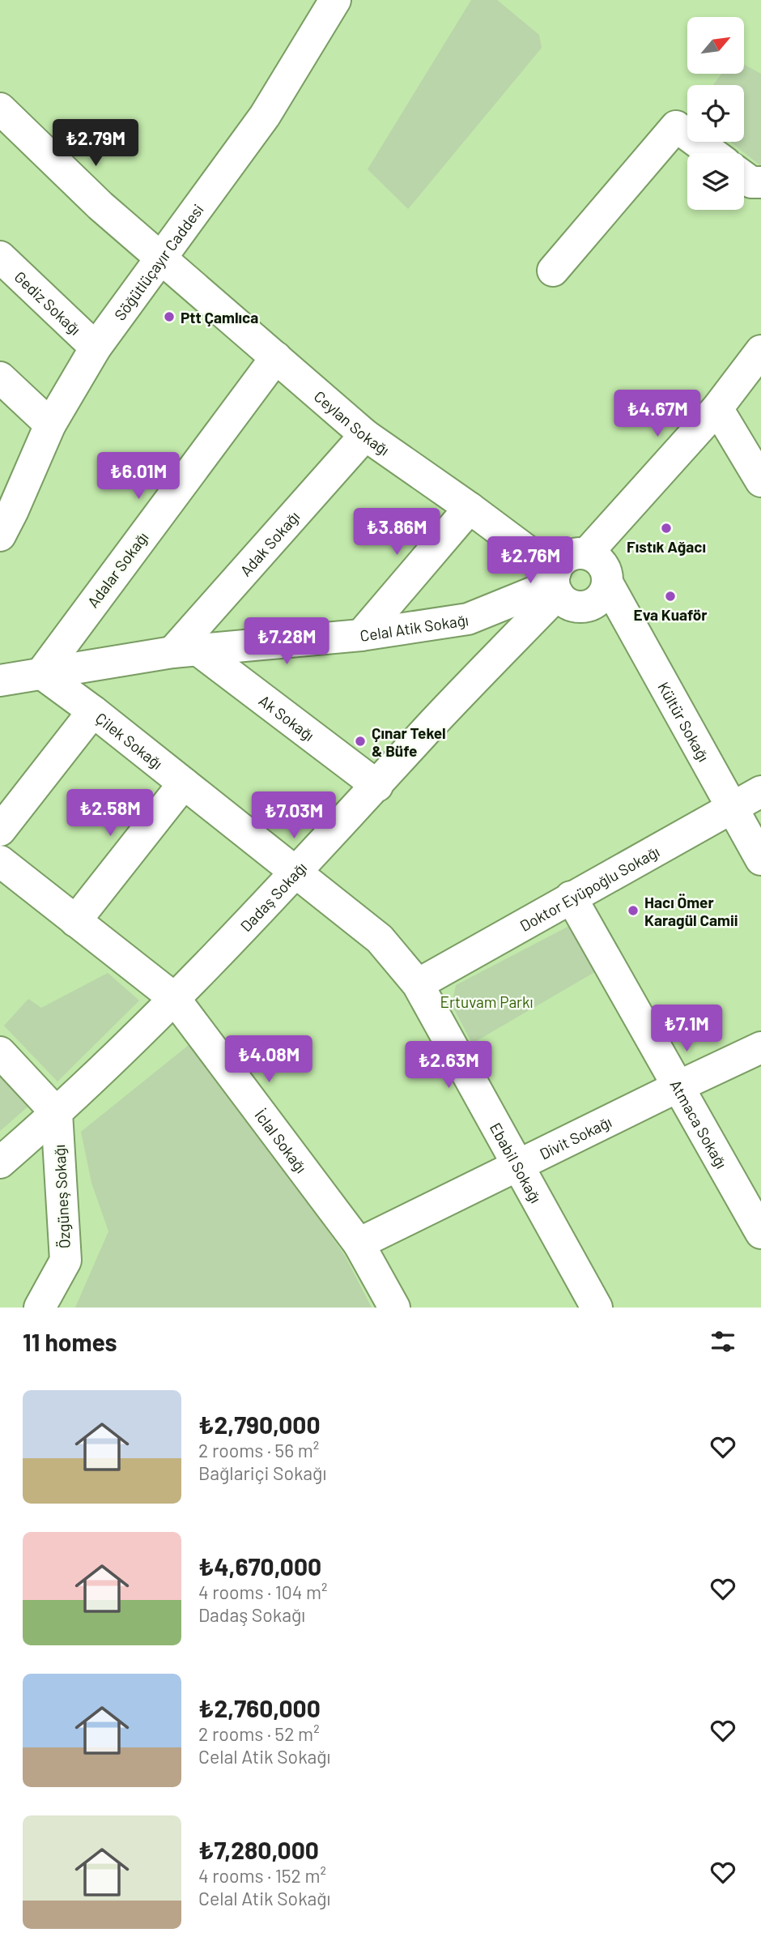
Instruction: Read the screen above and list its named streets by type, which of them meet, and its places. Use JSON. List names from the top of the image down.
{
  "streets": {
    "street": [
      "Söğütlüçayır Caddesi",
      "Gediz Sokağı",
      "Ceylan Sokağı",
      "Adak Sokağı",
      "Adalar Sokağı",
      "Celal Atik Sokağı",
      "Ak Sokağı",
      "Kültür Sokağı",
      "Çilek Sokağı",
      "Doktor Eyüpoğlu Sokağı",
      "Dadaş Sokağı",
      "Atmaca Sokağı",
      "Divit Sokağı",
      "İclal Sokağı",
      "Ebabil Sokağı",
      "Özgüneş Sokağı"
    ]
  },
  "crossings": [
    ["Söğütlüçayır Caddesi", "Gediz Sokağı"],
    ["Söğütlüçayır Caddesi", "Ceylan Sokağı"],
    ["Ceylan Sokağı", "Adak Sokağı"],
    ["Ceylan Sokağı", "Adalar Sokağı"],
    ["Ceylan Sokağı", "Celal Atik Sokağı"],
    ["Ceylan Sokağı", "Kültür Sokağı"],
    ["Ceylan Sokağı", "Dadaş Sokağı"],
    ["Adak Sokağı", "Celal Atik Sokağı"],
    ["Adak Sokağı", "Ak Sokağı"],
    ["Adalar Sokağı", "Celal Atik Sokağı"],
    ["Adalar Sokağı", "Çilek Sokağı"],
    ["Celal Atik Sokağı", "Ak Sokağı"],
    ["Celal Atik Sokağı", "Kültür Sokağı"],
    ["Celal Atik Sokağı", "Çilek Sokağı"],
    ["Celal Atik Sokağı", "Dadaş Sokağı"],
    ["Ak Sokağı", "Dadaş Sokağı"],
    ["Kültür Sokağı", "Doktor Eyüpoğlu Sokağı"],
    ["Kültür Sokağı", "Dadaş Sokağı"],
    ["Çilek Sokağı", "Dadaş Sokağı"],
    ["Çilek Sokağı", "Ebabil Sokağı"],
    ["Doktor Eyüpoğlu Sokağı", "Atmaca Sokağı"],
    ["Doktor Eyüpoğlu Sokağı", "Ebabil Sokağı"],
    ["Dadaş Sokağı", "İclal Sokağı"],
    ["Dadaş Sokağı", "Ebabil Sokağı"],
    ["Dadaş Sokağı", "Özgüneş Sokağı"],
    ["Atmaca Sokağı", "Divit Sokağı"],
    ["Divit Sokağı", "İclal Sokağı"],
    ["Divit Sokağı", "Ebabil Sokağı"]
  ],
  "parks": ["Ertuvam Parkı"],
  "places": [
    "Ptt Çamlıca",
    "Fıstık Ağacı",
    "Eva Kuaför",
    "Çınar Tekel & Büfe",
    "Hacı Ömer Karagül Camii"
  ],
  "north": "top right",
  "page": {
    "price": [
      "₺2.79M",
      "₺4.67M",
      "₺6.01M",
      "₺3.86M",
      "₺2.76M",
      "₺7.28M",
      "₺2.58M",
      "₺7.03M",
      "₺7.1M",
      "₺4.08M",
      "₺2.63M"
    ],
    "heading": "11 homes",
    "list": [
      {
        "name": "₺2,790,000",
        "note": "2 rooms · 56 m² · Bağlariçi Sokağı"
      },
      {
        "name": "₺4,670,000",
        "note": "4 rooms · 104 m² · Dadaş Sokağı"
      },
      {
        "name": "₺2,760,000",
        "note": "2 rooms · 52 m² · Celal Atik Sokağı"
      },
      {
        "name": "₺7,280,000",
        "note": "4 rooms · 152 m² · Celal Atik Sokağı"
      }
    ]
  }
}
